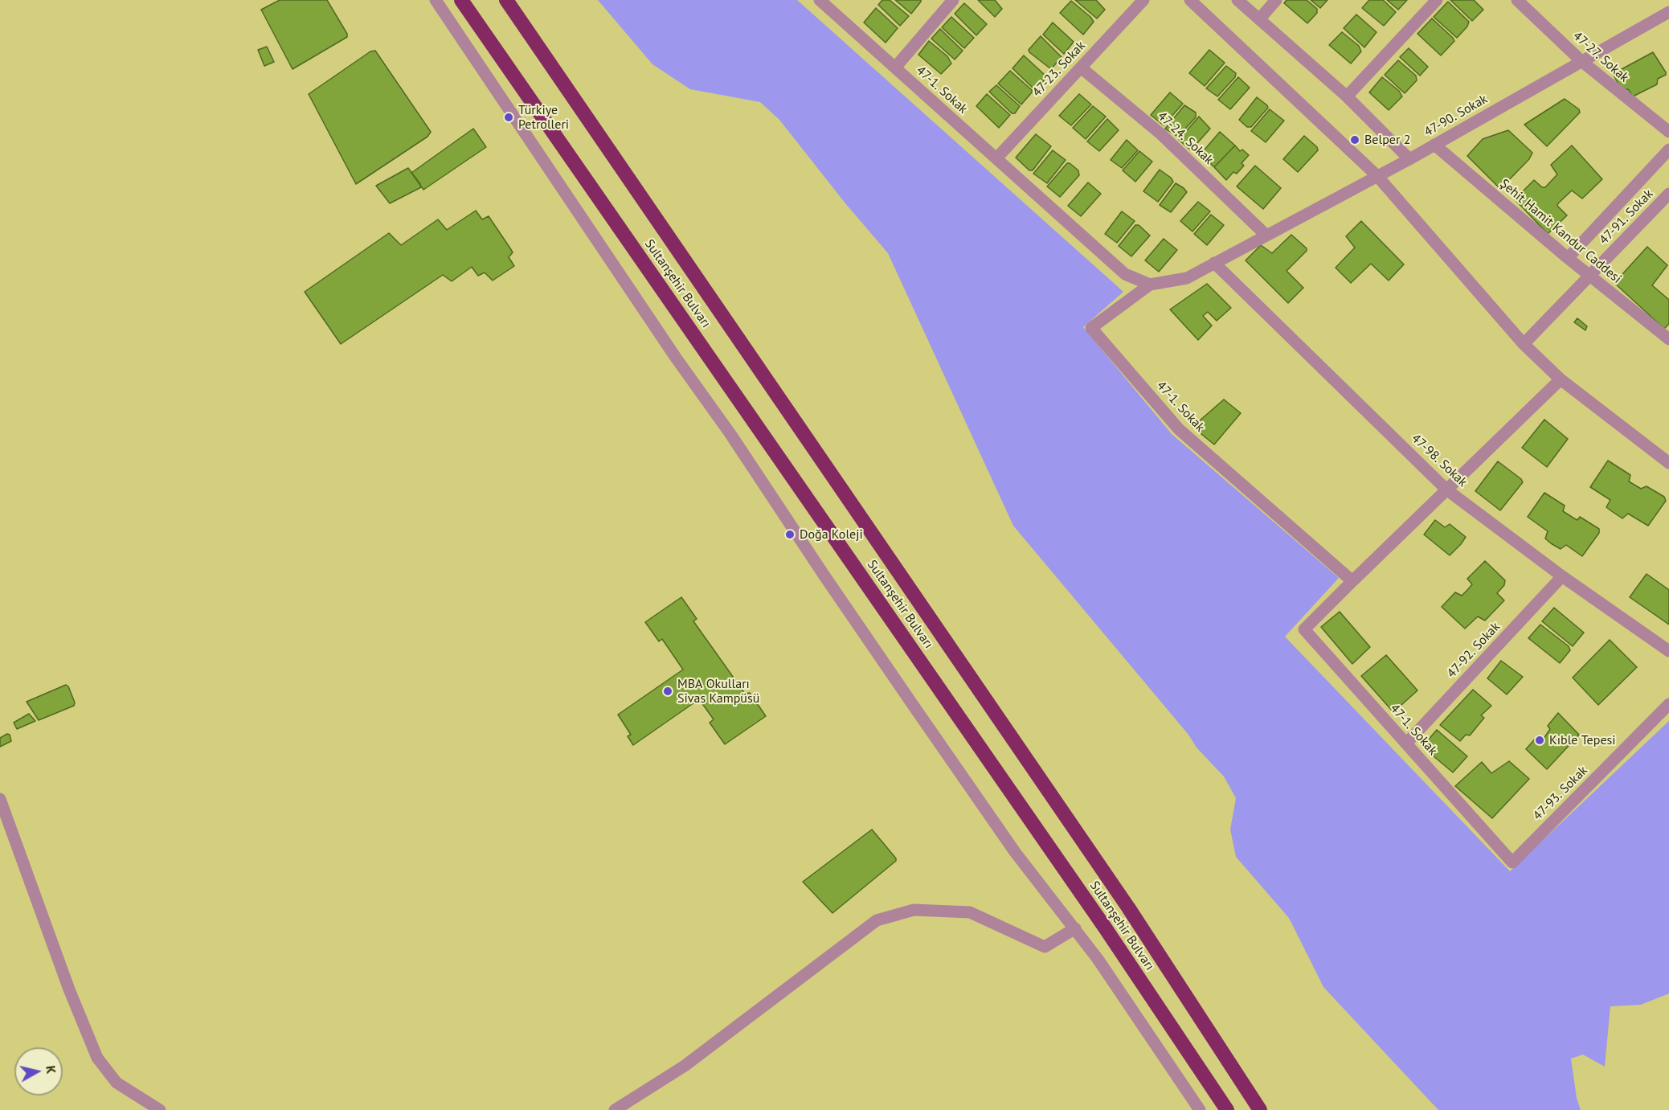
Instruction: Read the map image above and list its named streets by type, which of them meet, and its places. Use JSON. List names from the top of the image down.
{
  "streets": {
    "highway": ["Sultanşehir Bulvarı"],
    "street": [
      "47-27. Sokak",
      "47-23. Sokak",
      "47-1. Sokak",
      "47-90. Sokak",
      "47-24. Sokak",
      "47-91. Sokak",
      "Şehit Hamit Kandur Caddesi",
      "47-98. Sokak",
      "47-92. Sokak",
      "47-93. Sokak"
    ]
  },
  "crossings": [
    ["47-27. Sokak", "47-90. Sokak"],
    ["47-23. Sokak", "47-1. Sokak"],
    ["47-23. Sokak", "47-24. Sokak"],
    ["47-1. Sokak", "47-90. Sokak"],
    ["47-1. Sokak", "47-92. Sokak"],
    ["47-1. Sokak", "47-93. Sokak"],
    ["47-90. Sokak", "47-24. Sokak"],
    ["47-90. Sokak", "Şehit Hamit Kandur Caddesi"],
    ["47-90. Sokak", "47-98. Sokak"],
    ["47-91. Sokak", "Şehit Hamit Kandur Caddesi"],
    ["47-98. Sokak", "47-92. Sokak"]
  ],
  "places": [
    "Türkiye Petrolleri",
    "Belper 2",
    "Doğa Koleji",
    "MBA Okulları Sivas Kampüsü",
    "Kıble Tepesi"
  ],
  "north": "right"
}
